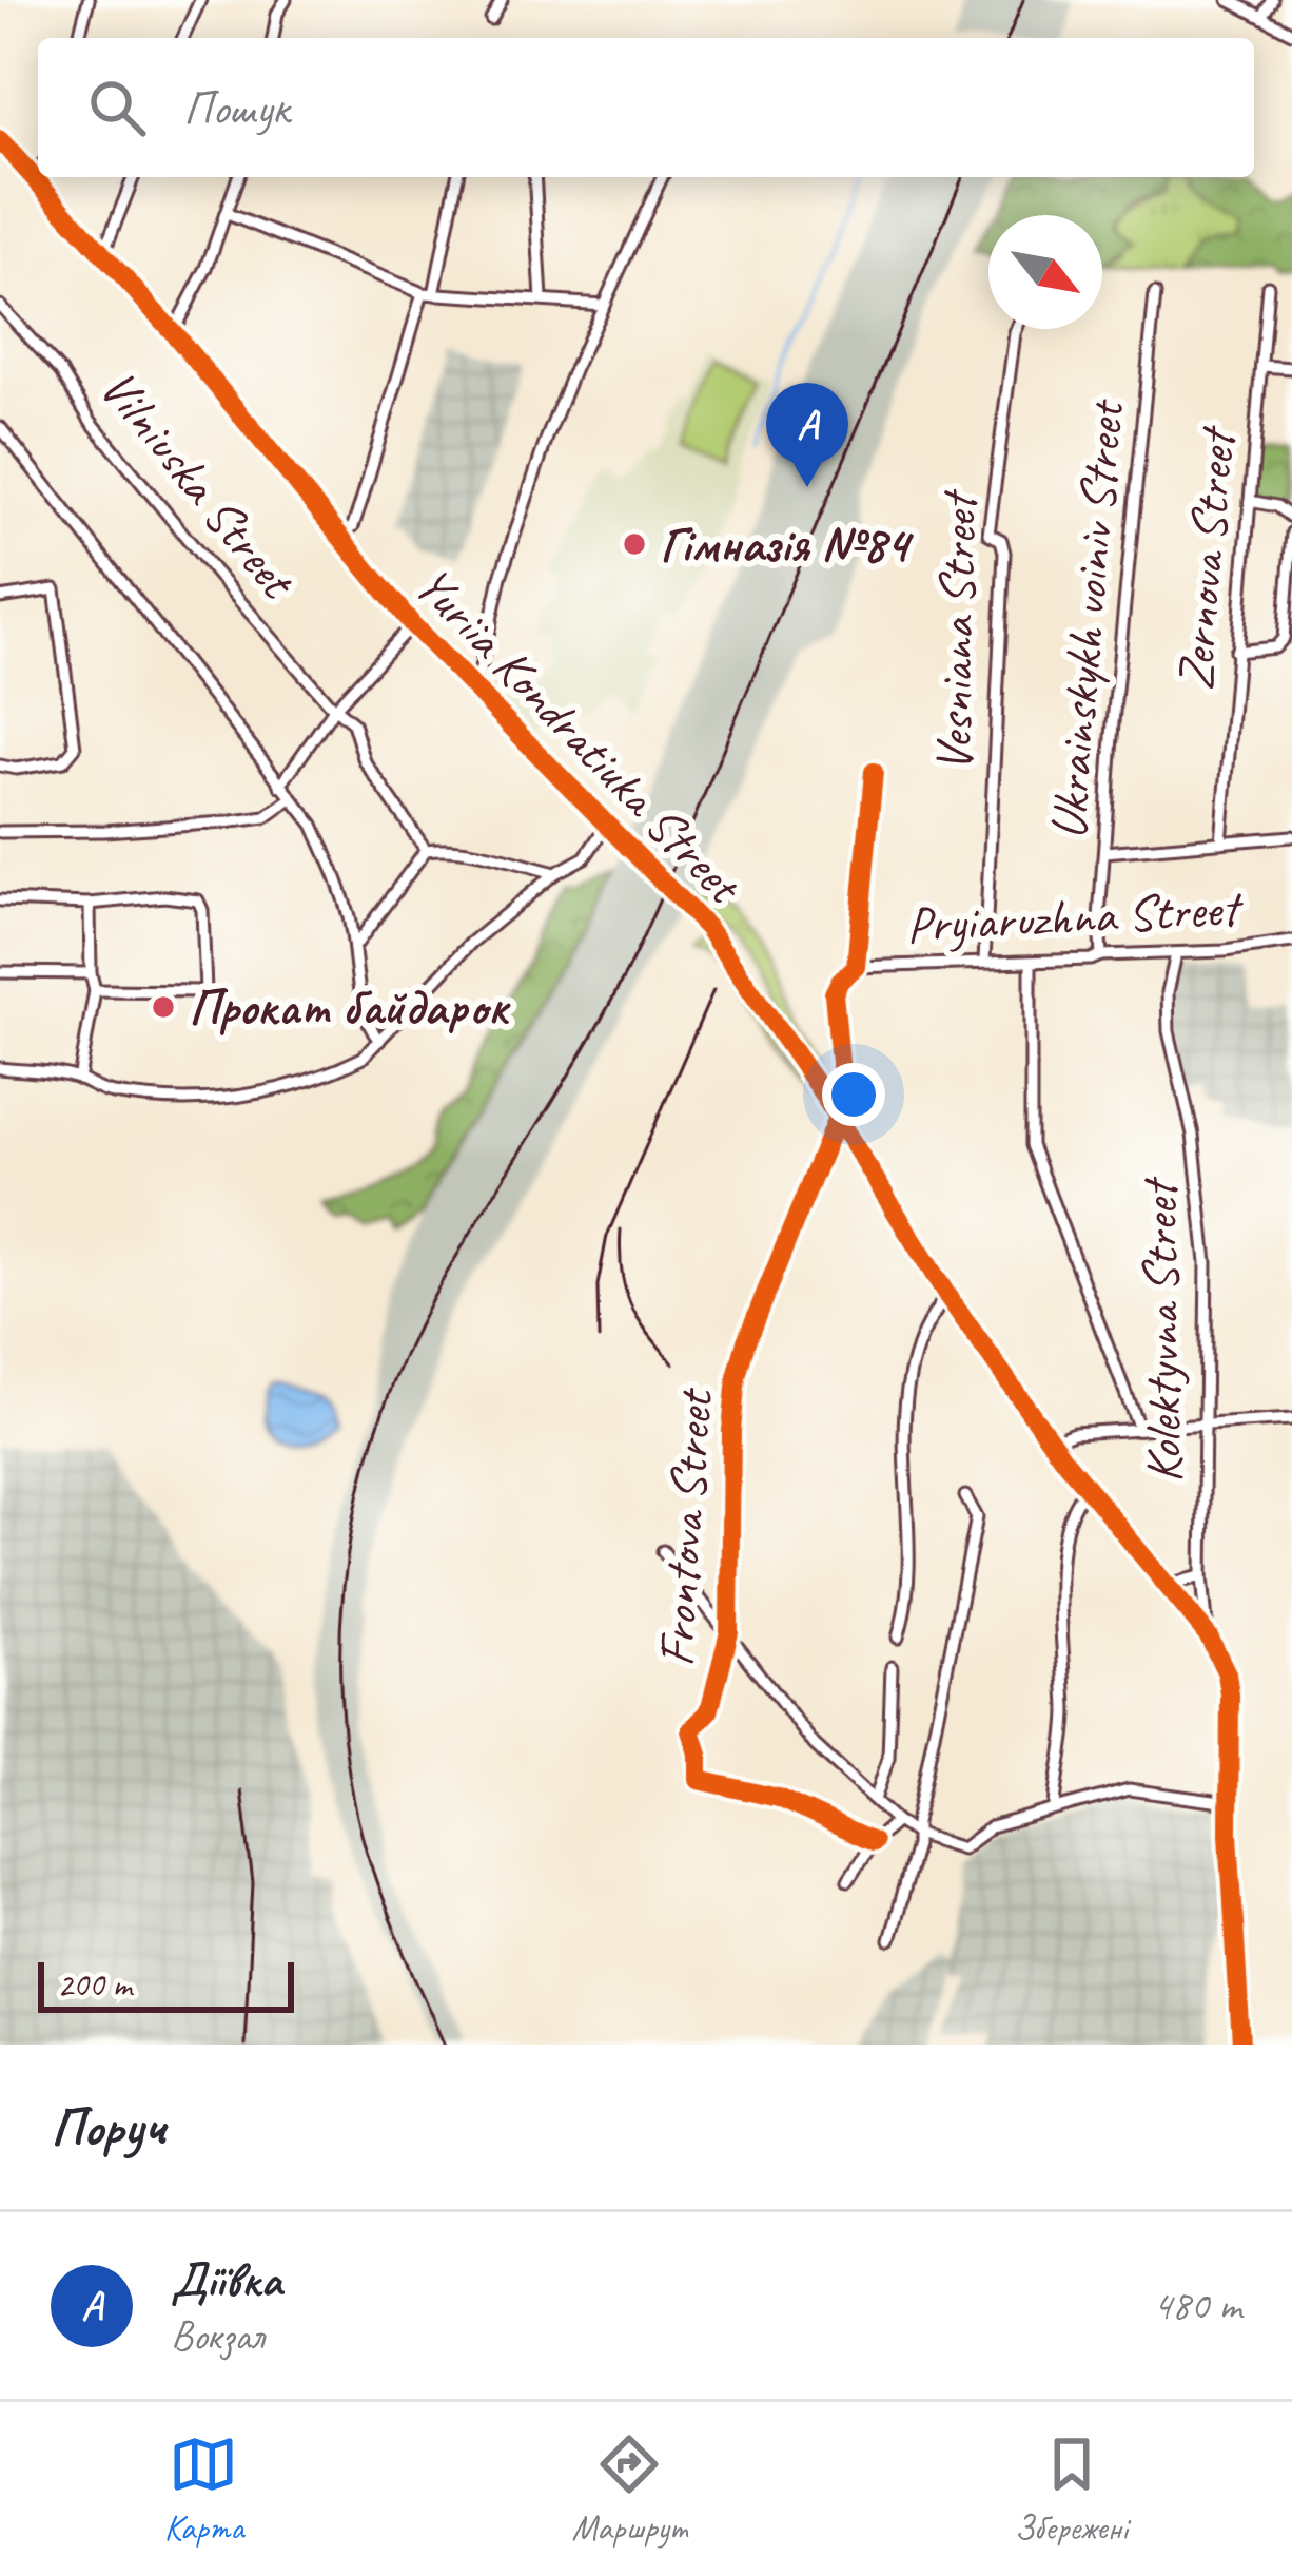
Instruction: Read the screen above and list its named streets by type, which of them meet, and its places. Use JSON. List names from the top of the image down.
{
  "streets": {
    "street": [
      "Vilniuska Street",
      "Zernova Street",
      "Ukrainskykh voiniv Street",
      "Vesniana Street",
      "Yuriia Kondratiuka Street",
      "Pryiaruzhna Street",
      "Kolektyvna Street",
      "Frontova Street"
    ]
  },
  "crossings": [
    ["Ukrainskykh voiniv Street", "Pryiaruzhna Street"],
    ["Vesniana Street", "Pryiaruzhna Street"],
    ["Yuriia Kondratiuka Street", "Kolektyvna Street"],
    ["Yuriia Kondratiuka Street", "Frontova Street"],
    ["Pryiaruzhna Street", "Kolektyvna Street"],
    ["Pryiaruzhna Street", "Frontova Street"]
  ],
  "places": ["Гімназія №84", "Прокат байдарок"],
  "scale_bar": "200 m",
  "north": "bottom right",
  "page": {
    "search": "Пошук",
    "pins": "A",
    "scale": "200 m",
    "heading": "Поруч",
    "list": [
      {
        "mark": "A",
        "name": "Діївка",
        "note": "Вокзал",
        "value": "480 m"
      }
    ],
    "nav": ["Карта", "Маршрут", "Збережені"]
  }
}
